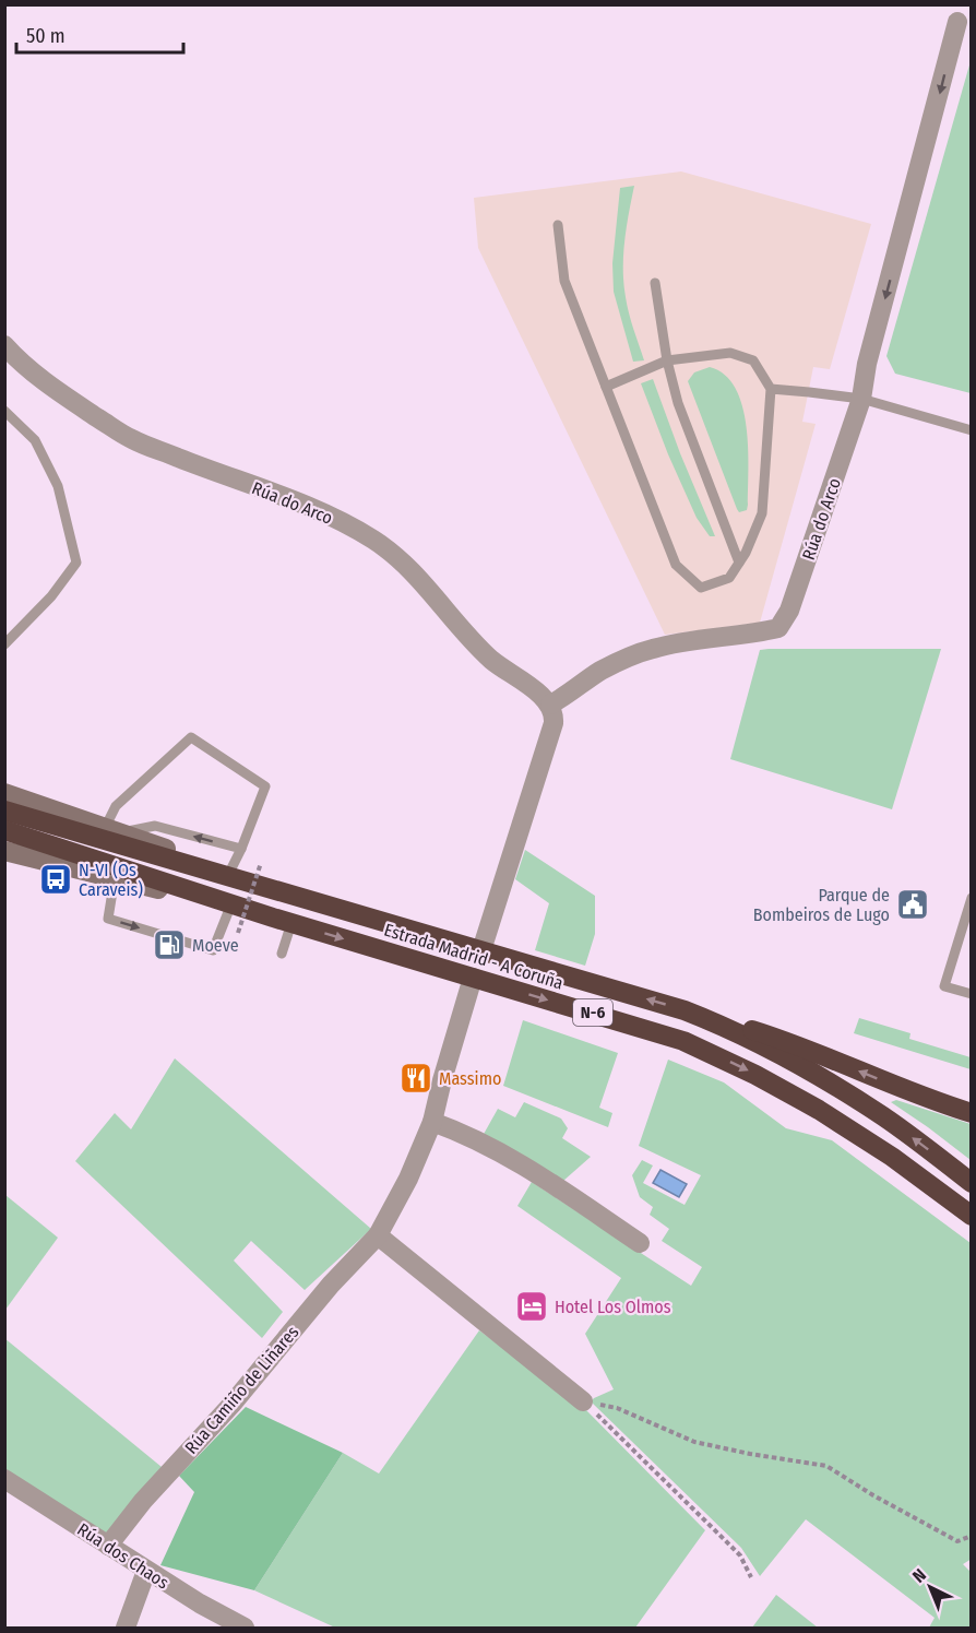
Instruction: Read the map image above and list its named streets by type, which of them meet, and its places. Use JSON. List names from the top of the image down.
{
  "streets": {
    "highway": ["Estrada Madrid - A Coruña", "N-6"],
    "street": ["Rúa do Arco", "Rúa Camiño de Liñares", "Rúa dos Chaos"]
  },
  "crossings": [
    ["Estrada Madrid - A Coruña", "N-6"],
    ["Estrada Madrid - A Coruña", "Rúa Camiño de Liñares"],
    ["Rúa Camiño de Liñares", "Rúa dos Chaos"]
  ],
  "places": {
    "bus stop": ["N-VI (Os Caraveis)"],
    "public building": ["Parque de Bombeiros de Lugo"],
    "fuel station": ["Moeve"],
    "restaurant": ["Massimo"],
    "hotel": ["Hotel Los Olmos"]
  },
  "scale_bar": "50 m",
  "north": "top left"
}
